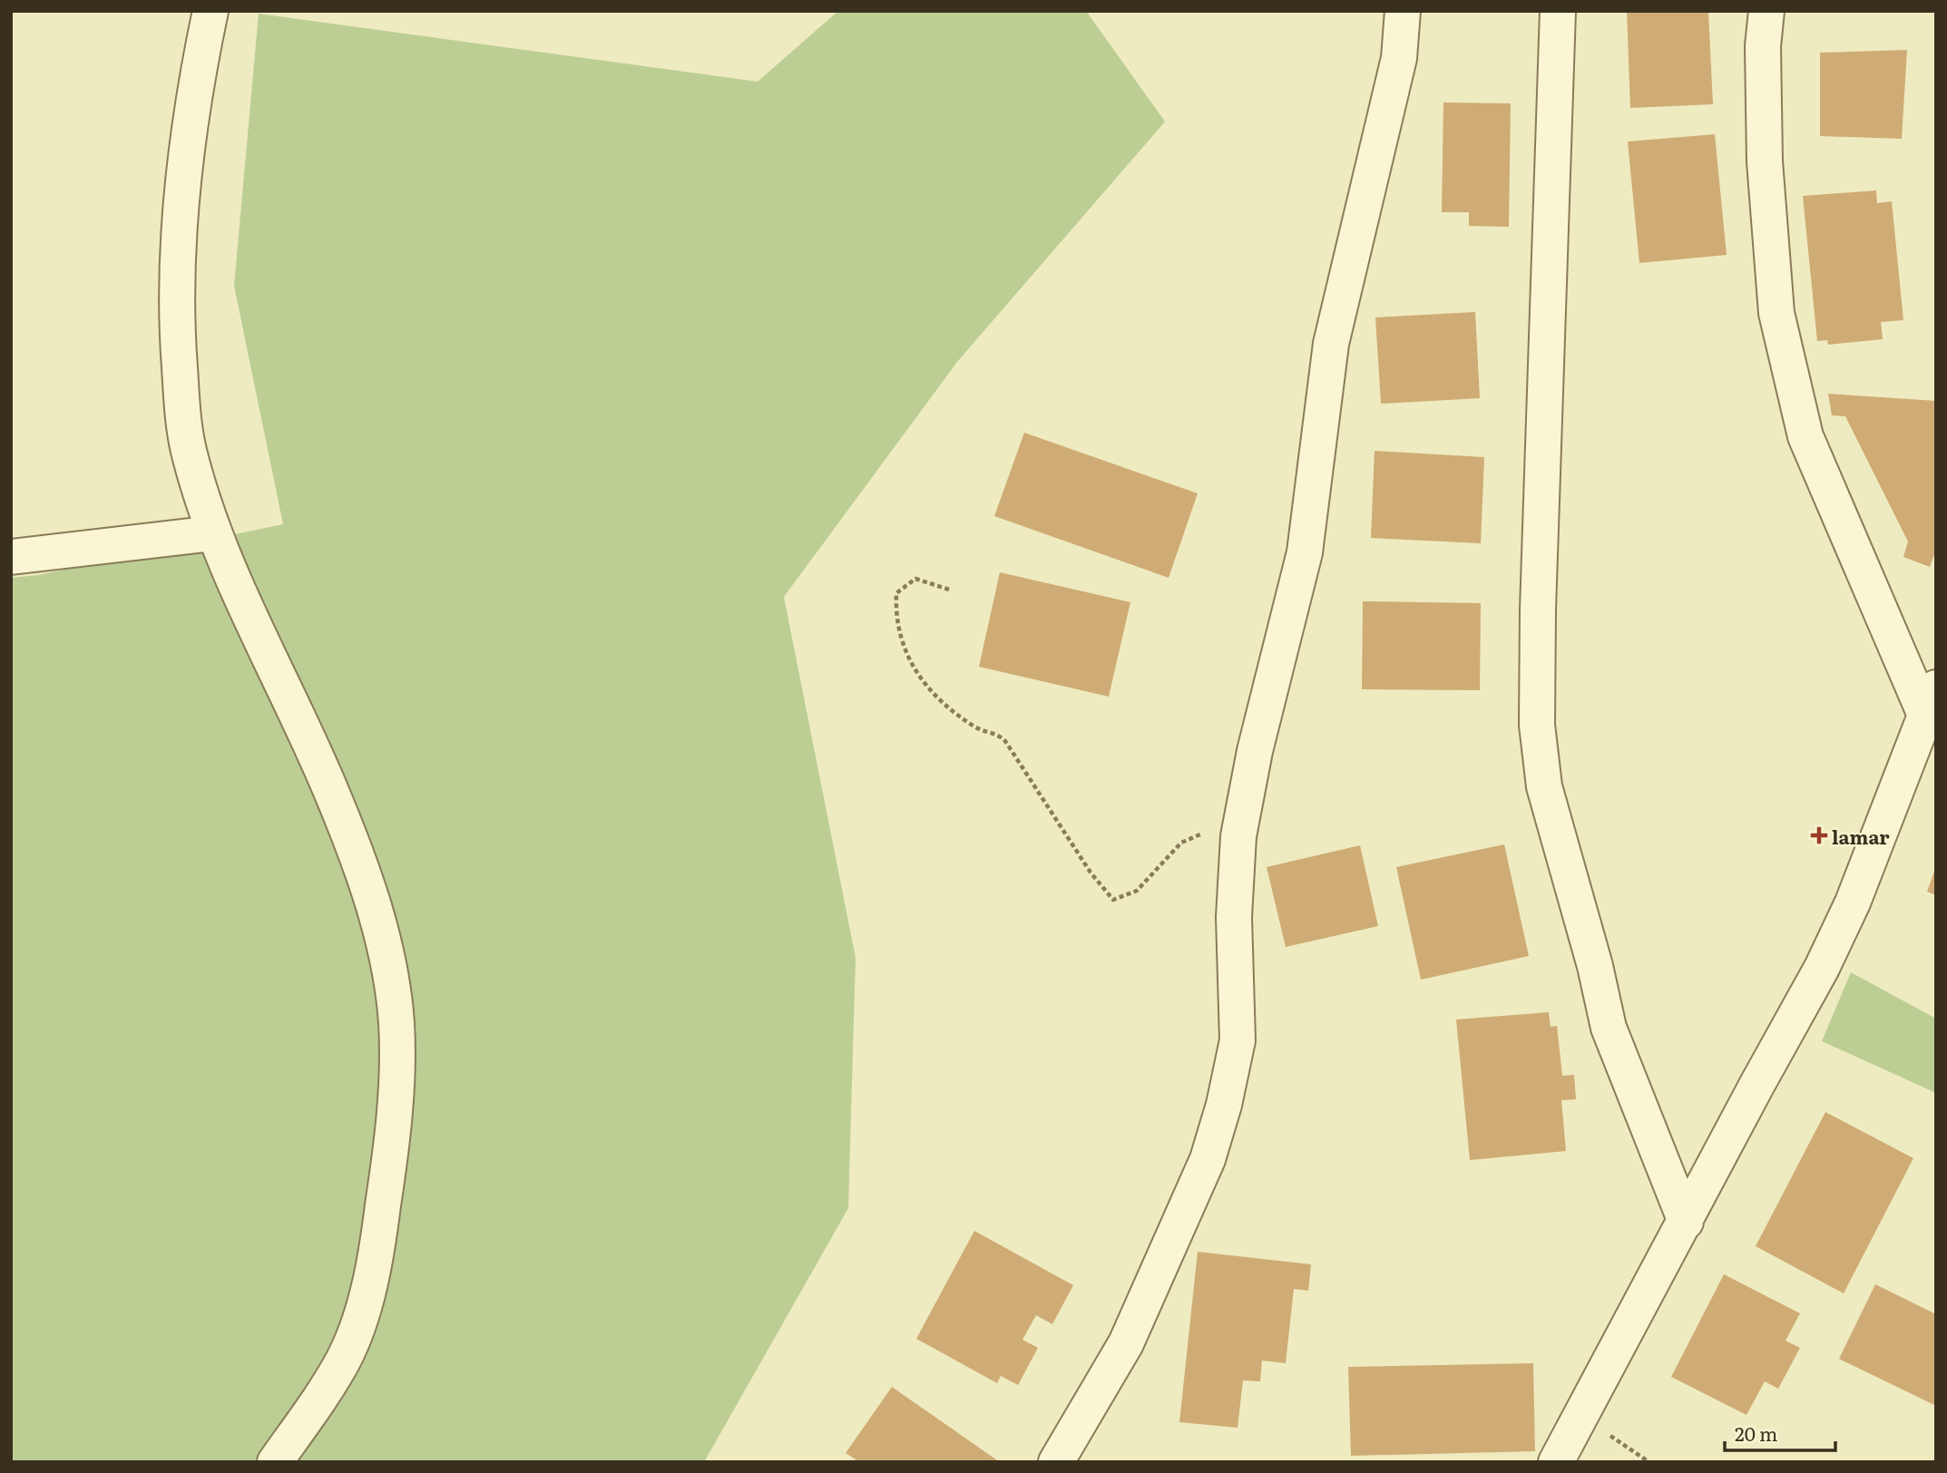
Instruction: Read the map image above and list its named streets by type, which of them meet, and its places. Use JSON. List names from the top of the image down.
{
  "places": {
    "health": ["lamar"]
  },
  "scale_bar": "20 m"
}
